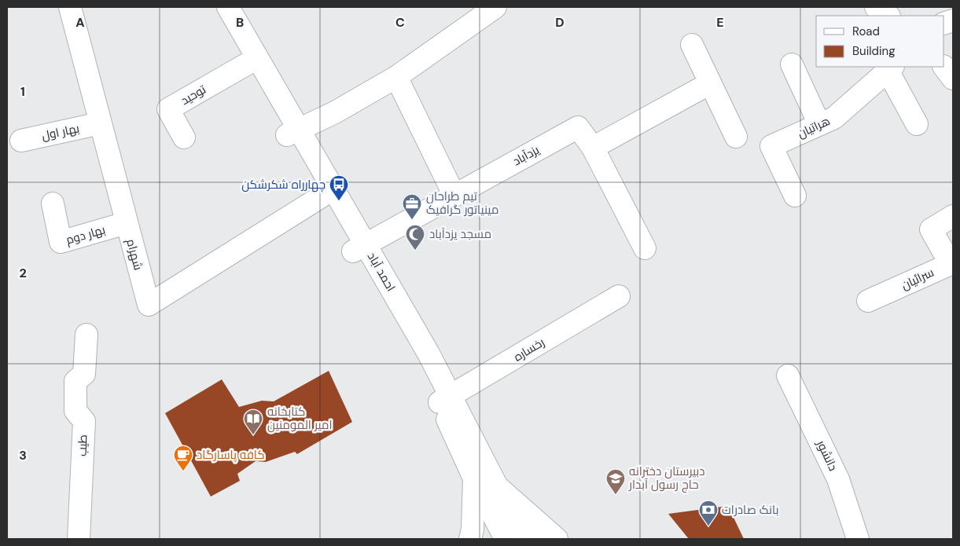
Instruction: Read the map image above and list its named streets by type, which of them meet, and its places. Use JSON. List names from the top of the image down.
{
  "streets": {
    "street": [
      "توحید",
      "هراتیان",
      "بهار اول",
      "یزدآباد",
      "بهار دوم",
      "شهرام",
      "احمد آباد",
      "سرائیان",
      "رخساره",
      "طیب",
      "دانشور"
    ]
  },
  "crossings": [
    ["توحید", "احمد آباد"],
    ["بهار اول", "شهرام"],
    ["یزدآباد", "احمد آباد"],
    ["بهار دوم", "شهرام"],
    ["شهرام", "احمد آباد"],
    ["احمد آباد", "رخساره"]
  ],
  "places": {
    "bus stop": ["چهارراه شکرشکن"],
    "office": ["تیم طراحان مینیاتور گرافیک"],
    "mosque": ["مسجد یزدآباد"],
    "library": ["کتابخانه امیر المومنین"],
    "cafe": ["کافه پاسارگاد"],
    "school or university": ["دبیرستان دخترانه حاج رسول آبدار"],
    "bank": ["بانک صادرات"]
  },
  "legend": ["Road", "Building"],
  "grid": {
    "columns": [
      "A",
      "B",
      "C",
      "D",
      "E"
    ],
    "rows": ["1", "2", "3"]
  }
}
